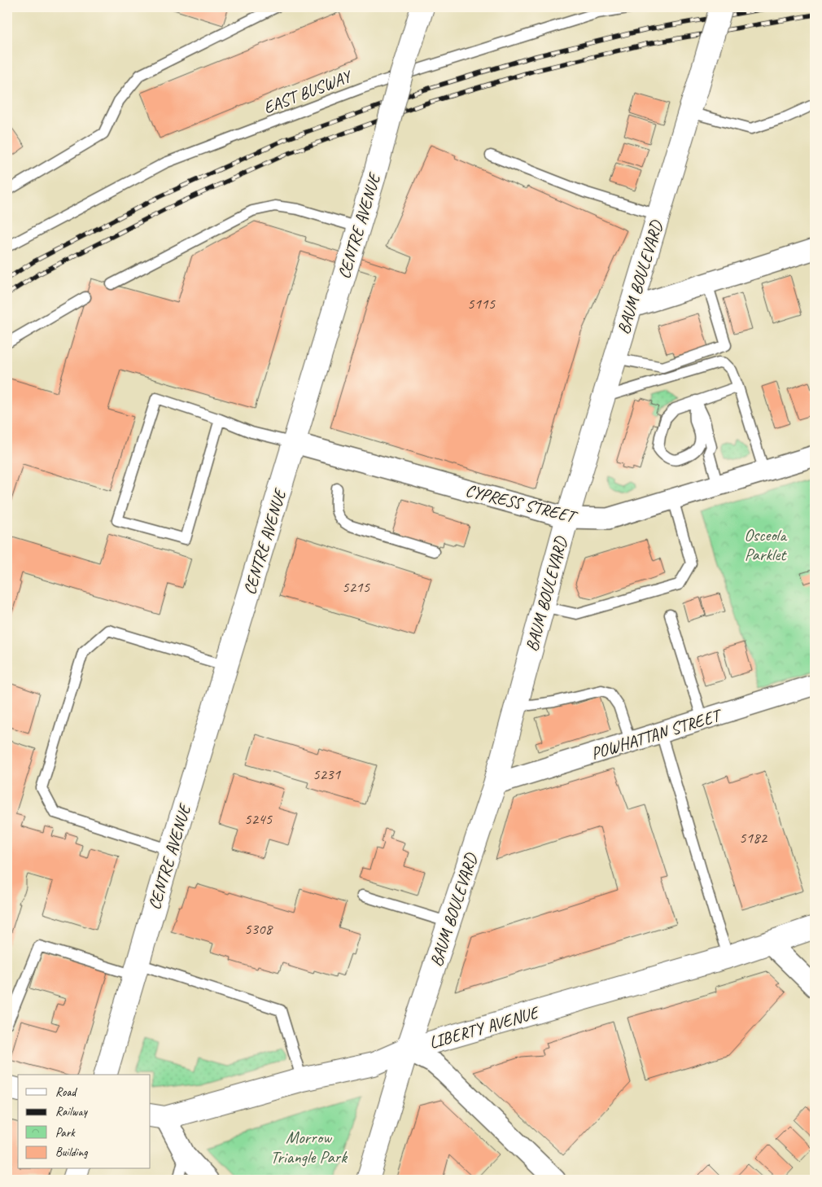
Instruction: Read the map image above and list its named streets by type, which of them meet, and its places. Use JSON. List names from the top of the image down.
{
  "streets": {
    "main road": ["CENTRE AVENUE", "BAUM BOULEVARD", "LIBERTY AVENUE"],
    "street": ["CYPRESS STREET", "POWHATTAN STREET"],
    "lane": ["EAST BUSWAY"]
  },
  "crossings": [
    ["CENTRE AVENUE", "CYPRESS STREET"],
    ["BAUM BOULEVARD", "CYPRESS STREET"],
    ["BAUM BOULEVARD", "POWHATTAN STREET"],
    ["BAUM BOULEVARD", "LIBERTY AVENUE"]
  ],
  "parks": ["Osceola Parklet", "Morrow Triangle Park"],
  "house_numbers": [
    "5115",
    "5215",
    "5231",
    "5245",
    "5182",
    "5308"
  ],
  "legend": [
    "Road",
    "Railway",
    "Park",
    "Building"
  ]
}
